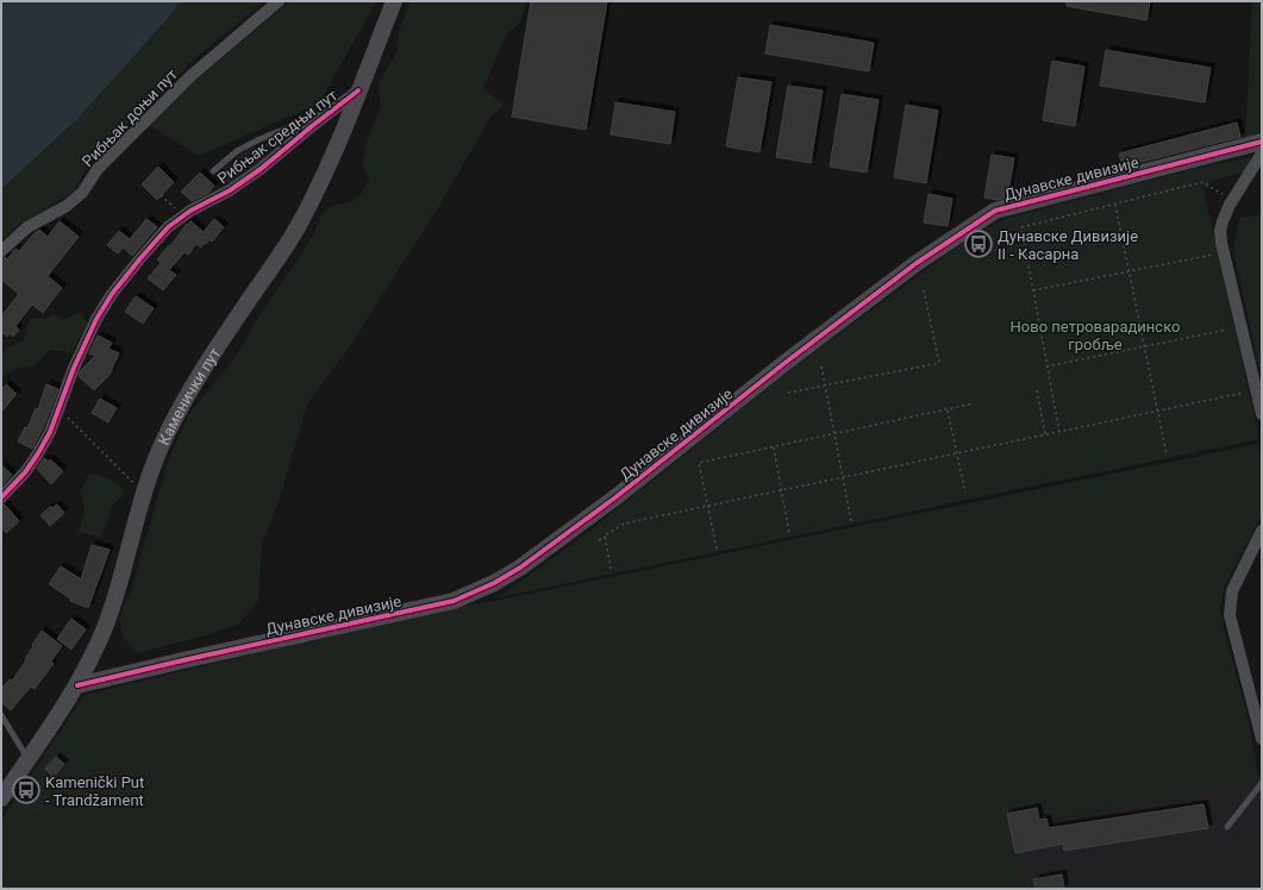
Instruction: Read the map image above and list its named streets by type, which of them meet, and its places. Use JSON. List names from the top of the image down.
{
  "streets": {
    "street": [
      "Рибњак доњи пут",
      "Рибњак средњи пут",
      "Дунавске дивизије",
      "Каменички пут"
    ]
  },
  "crossings": [
    ["Рибњак средњи пут", "Каменички пут"],
    ["Дунавске дивизије", "Каменички пут"]
  ],
  "parks": ["Ново петроварадинско гробље"],
  "places": {
    "bus stop": ["Дунавске Дивизије II - Касарна", "Kamenički Put - Trandžament"]
  }
}
